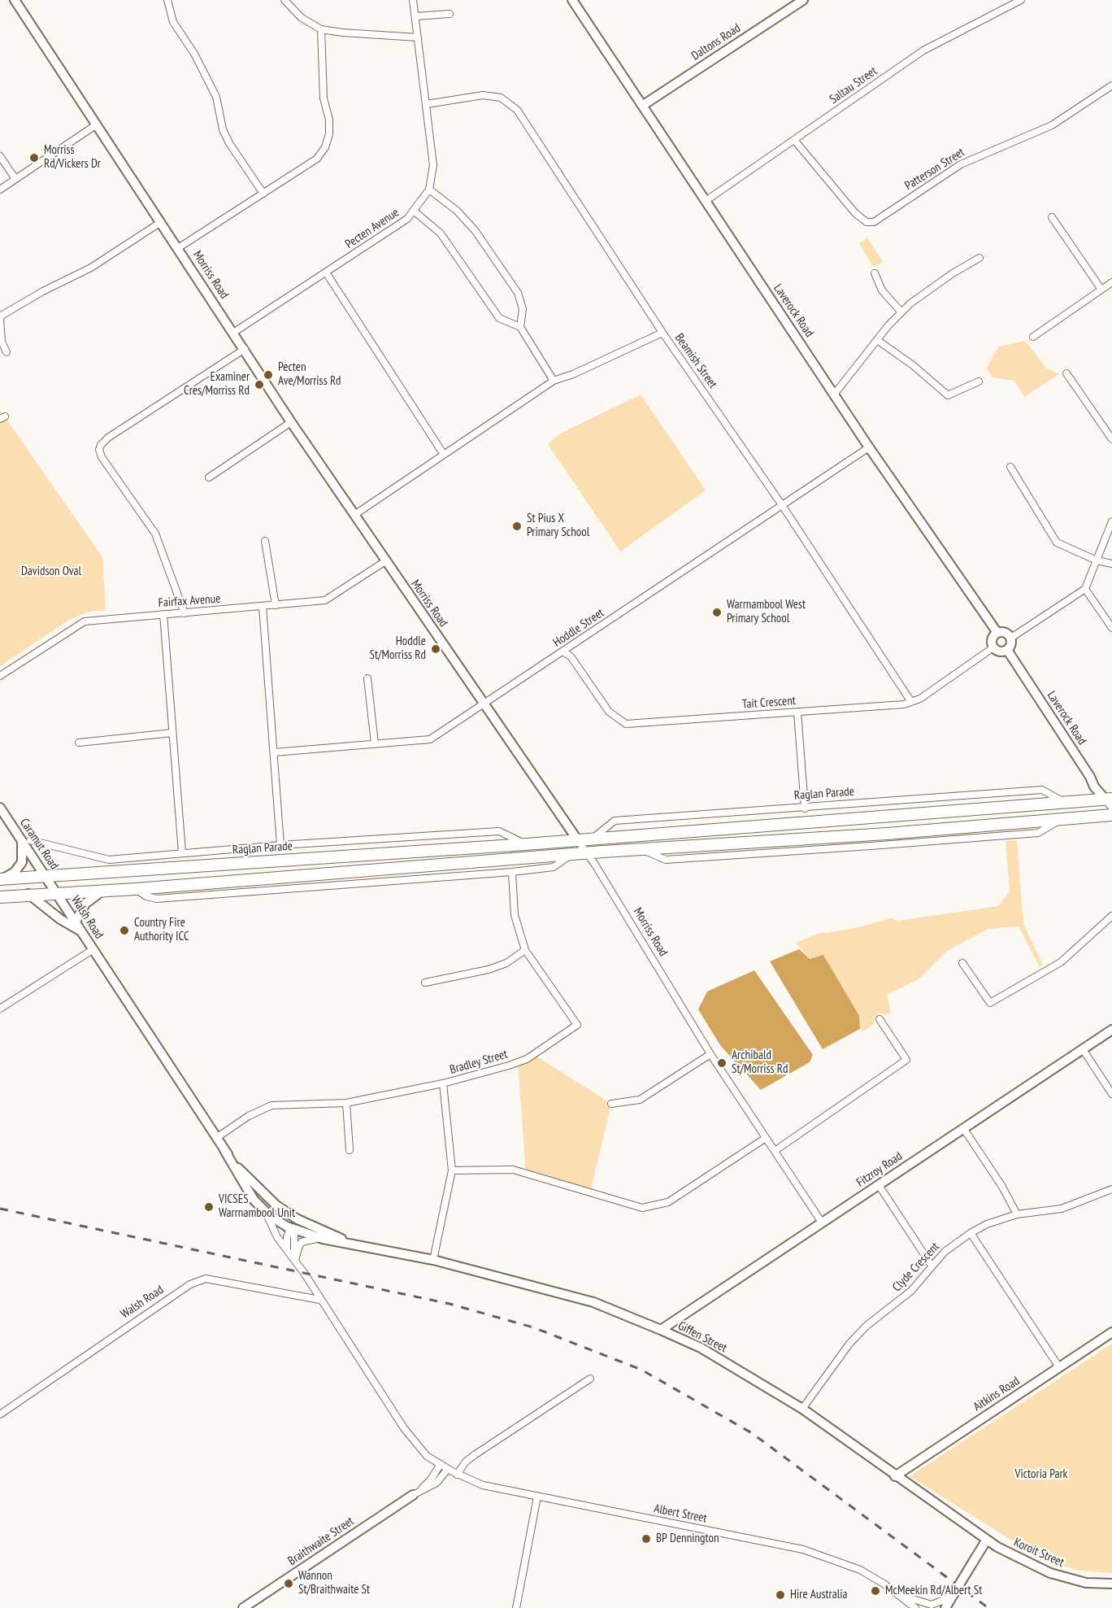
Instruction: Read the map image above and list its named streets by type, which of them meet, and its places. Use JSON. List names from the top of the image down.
{
  "streets": {
    "highway": ["Raglan Parade"],
    "street": [
      "Daltons Road",
      "Saltau Street",
      "Patterson Street",
      "Pecten Avenue",
      "Morriss Road",
      "Laverock Road",
      "Beamish Street",
      "Fairfax Avenue",
      "Hoddle Street",
      "Tait Crescent",
      "Caramut Road",
      "Walsh Road",
      "Bradley Street",
      "Fitzroy Road",
      "Clyde Crescent",
      "Giffen Street",
      "Aitkins Road",
      "Albert Street",
      "Braithwaite Street",
      "Koroit Street"
    ]
  },
  "crossings": [
    ["Daltons Road", "Laverock Road"],
    ["Saltau Street", "Patterson Street"],
    ["Saltau Street", "Laverock Road"],
    ["Pecten Avenue", "Morriss Road"],
    ["Pecten Avenue", "Beamish Street"],
    ["Morriss Road", "Fairfax Avenue"],
    ["Morriss Road", "Hoddle Street"],
    ["Morriss Road", "Raglan Parade"],
    ["Morriss Road", "Fitzroy Road"],
    ["Laverock Road", "Hoddle Street"],
    ["Laverock Road", "Tait Crescent"],
    ["Laverock Road", "Raglan Parade"],
    ["Beamish Street", "Hoddle Street"],
    ["Beamish Street", "Tait Crescent"],
    ["Hoddle Street", "Tait Crescent"],
    ["Raglan Parade", "Caramut Road"],
    ["Caramut Road", "Walsh Road"],
    ["Walsh Road", "Bradley Street"],
    ["Walsh Road", "Giffen Street"],
    ["Walsh Road", "Albert Street"],
    ["Walsh Road", "Braithwaite Street"],
    ["Fitzroy Road", "Giffen Street"],
    ["Clyde Crescent", "Giffen Street"],
    ["Giffen Street", "Aitkins Road"],
    ["Giffen Street", "Koroit Street"],
    ["Albert Street", "Braithwaite Street"]
  ],
  "parks": ["Davidson Oval", "Victoria Park"],
  "places": [
    "Morriss Rd/Vickers Dr",
    "Pecten Ave/Morriss Rd",
    "Examiner Cres/Morriss Rd",
    "St Pius X Primary School",
    "Warrnambool West Primary School",
    "Hoddle St/Morriss Rd",
    "Country Fire Authority ICC",
    "Archibald St/Morriss Rd",
    "VICSES Warrnambool Unit",
    "BP Dennington",
    "Wannon St/Braithwaite St",
    "McMeekin Rd/Albert St",
    "Hire Australia"
  ]
}
